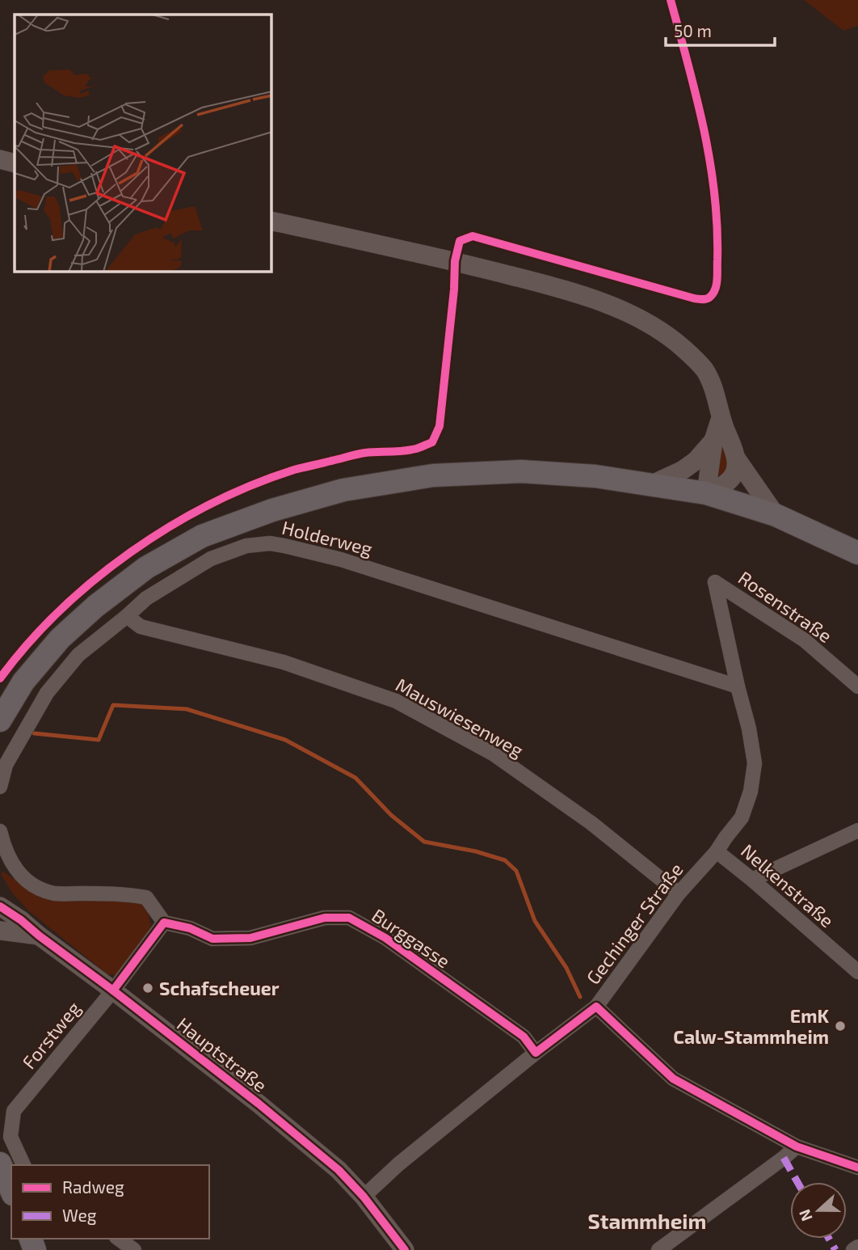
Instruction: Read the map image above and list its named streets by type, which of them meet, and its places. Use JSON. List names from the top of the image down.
{
  "streets": {
    "street": [
      "Holderweg",
      "Rosenstraße",
      "Mauswiesenweg",
      "Nelkenstraße",
      "Gechinger Straße",
      "Burggasse",
      "Forstweg",
      "Hauptstraße"
    ]
  },
  "crossings": [
    ["Holderweg", "Mauswiesenweg"],
    ["Holderweg", "Gechinger Straße"],
    ["Rosenstraße", "Gechinger Straße"],
    ["Mauswiesenweg", "Gechinger Straße"],
    ["Nelkenstraße", "Gechinger Straße"],
    ["Gechinger Straße", "Burggasse"],
    ["Gechinger Straße", "Hauptstraße"],
    ["Forstweg", "Hauptstraße"]
  ],
  "districts": ["Stammheim"],
  "places": ["Schafscheuer", "EmK Calw-Stammheim"],
  "legend": ["Radweg", "Weg"],
  "scale_bar": "50 m",
  "north": "left"
}
